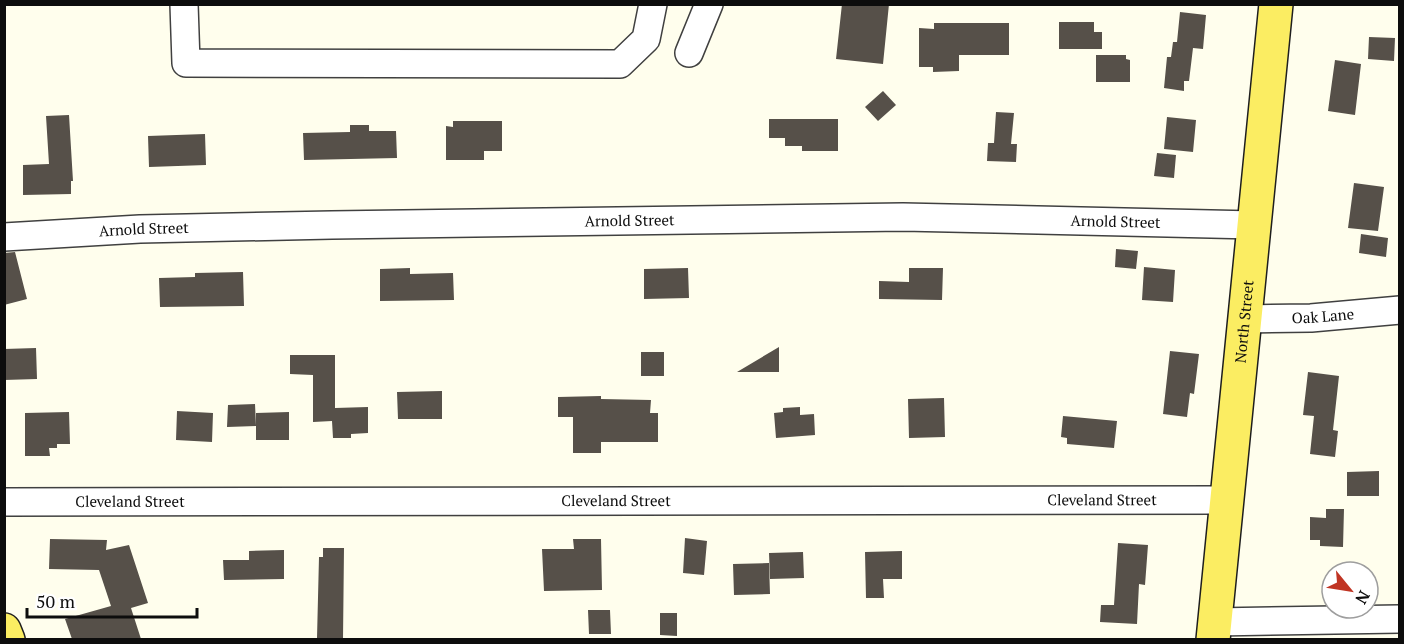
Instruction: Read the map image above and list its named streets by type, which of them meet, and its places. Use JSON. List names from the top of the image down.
{
  "streets": {
    "main road": ["North Street"],
    "street": ["Arnold Street", "Oak Lane", "Cleveland Street"]
  },
  "crossings": [
    ["Arnold Street", "North Street"],
    ["Oak Lane", "North Street"],
    ["North Street", "Cleveland Street"]
  ],
  "scale_bar": "50 m",
  "north": "bottom right"
}
